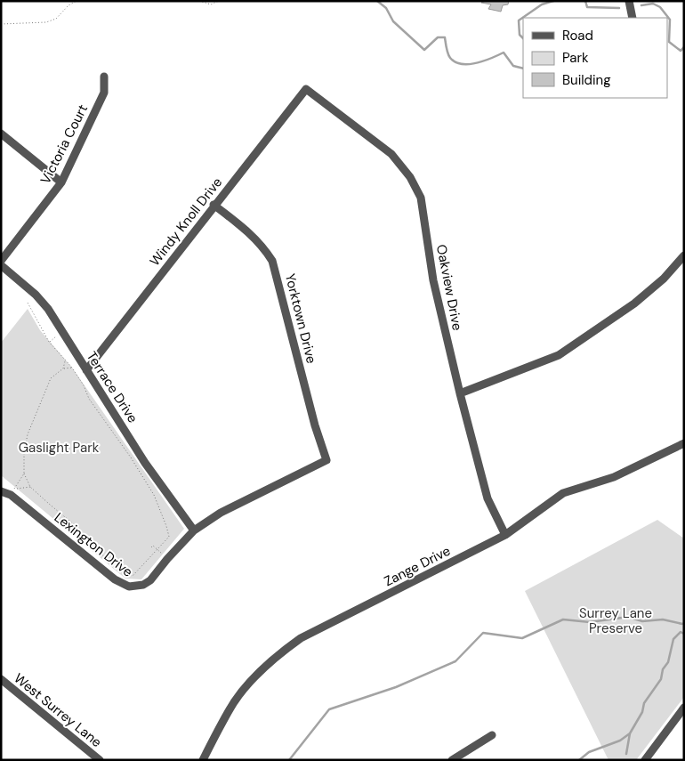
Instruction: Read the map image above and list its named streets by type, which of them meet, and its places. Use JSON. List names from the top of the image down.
{
  "streets": {
    "street": [
      "Victoria Court",
      "Windy Knoll Drive",
      "Oakview Drive",
      "Yorktown Drive",
      "Terrace Drive",
      "Lexington Drive",
      "Zange Drive",
      "West Surrey Lane"
    ]
  },
  "crossings": [
    ["Windy Knoll Drive", "Oakview Drive"],
    ["Windy Knoll Drive", "Yorktown Drive"],
    ["Windy Knoll Drive", "Terrace Drive"],
    ["Oakview Drive", "Zange Drive"],
    ["Yorktown Drive", "Lexington Drive"],
    ["Terrace Drive", "Lexington Drive"]
  ],
  "parks": ["Gaslight Park", "Surrey Lane Preserve"],
  "legend": ["Road", "Park", "Building"]
}
